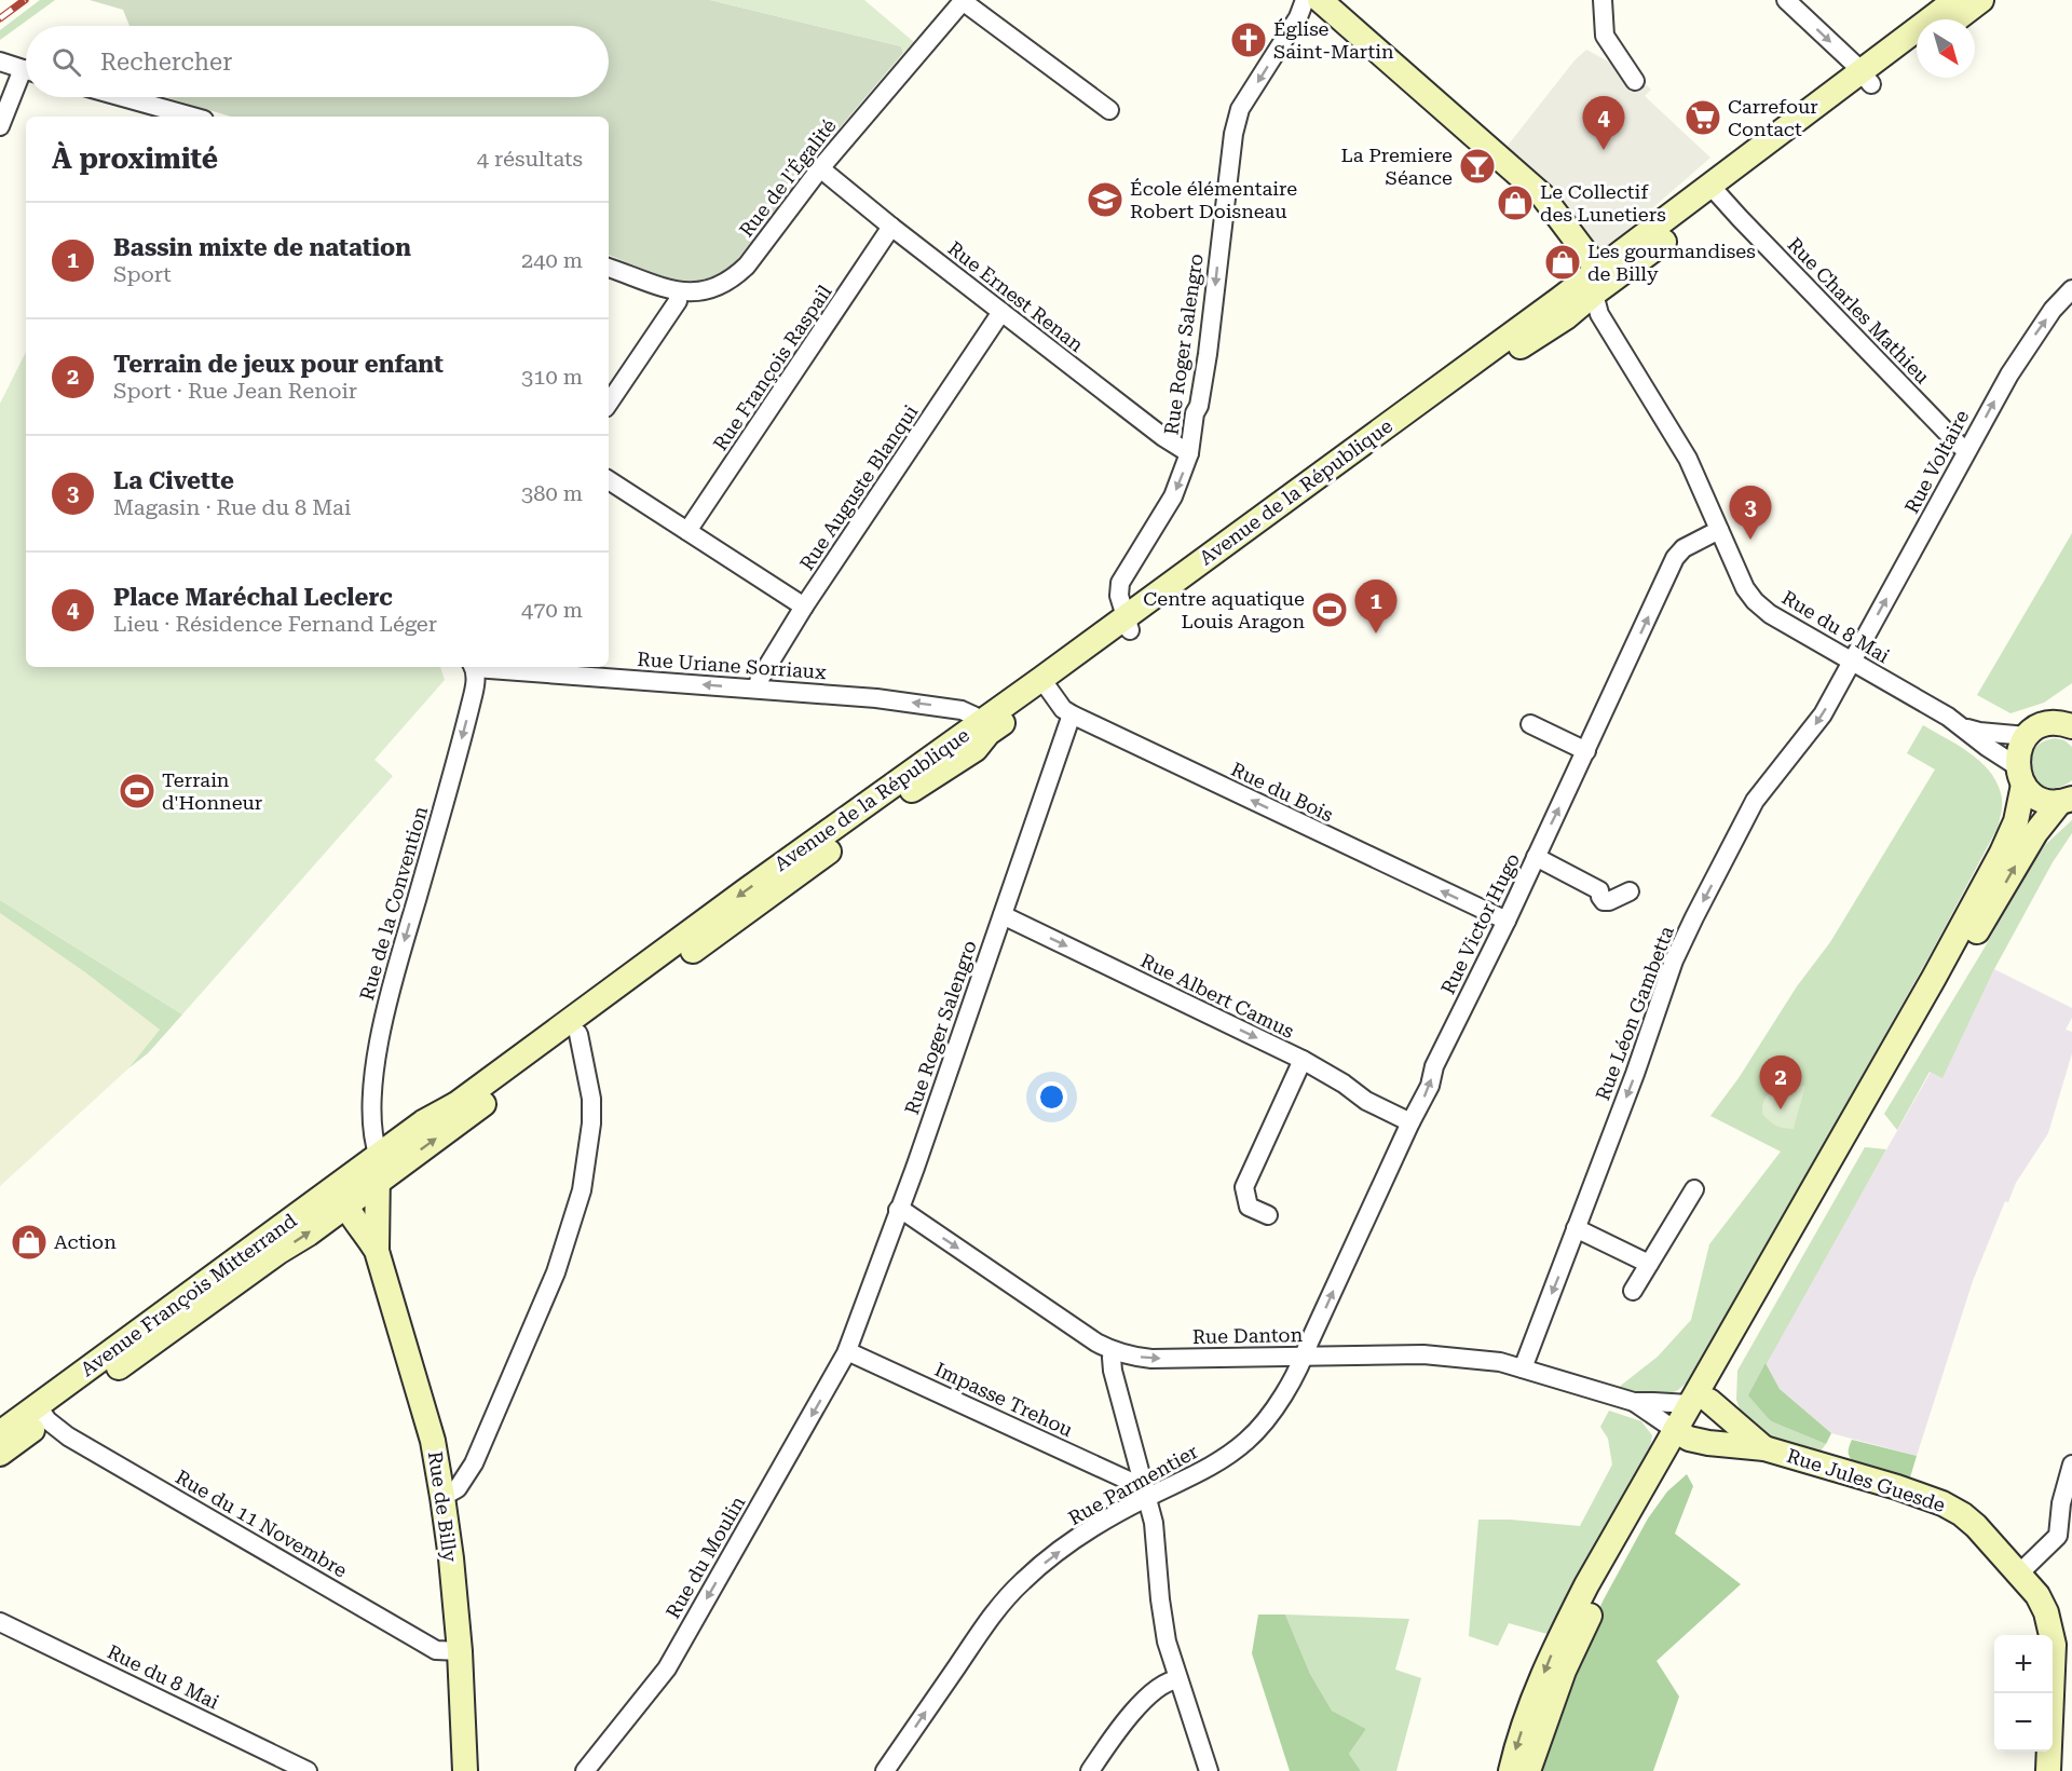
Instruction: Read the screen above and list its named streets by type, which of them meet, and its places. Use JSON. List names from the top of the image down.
{
  "streets": {
    "main road": [
      "Avenue de la République",
      "Avenue François Mitterrand",
      "Rue Jules Guesde",
      "Rue de Billy"
    ],
    "street": [
      "Rue de l'Égalité",
      "Rue Ernest Renan",
      "Rue Charles Mathieu",
      "Rue Roger Salengro",
      "Rue François Raspail",
      "Rue Voltaire",
      "Rue Auguste Blanqui",
      "Rue du 8 Mai",
      "Rue Uriane Sorriaux",
      "Rue du Bois",
      "Rue de la Convention",
      "Rue Victor Hugo",
      "Rue Albert Camus",
      "Rue Léon Gambetta",
      "Rue Danton",
      "Impasse Trehou",
      "Rue Parmentier",
      "Rue du 11 Novembre",
      "Rue du Moulin"
    ]
  },
  "crossings": [
    ["Rue de l'Égalité", "Rue Ernest Renan"],
    ["Rue Ernest Renan", "Rue Roger Salengro"],
    ["Rue Ernest Renan", "Rue François Raspail"],
    ["Rue Ernest Renan", "Rue Auguste Blanqui"],
    ["Rue Charles Mathieu", "Rue Voltaire"],
    ["Rue Charles Mathieu", "Avenue de la République"],
    ["Rue Roger Salengro", "Avenue de la République"],
    ["Rue Roger Salengro", "Rue du Bois"],
    ["Rue Roger Salengro", "Rue Albert Camus"],
    ["Rue Roger Salengro", "Rue Danton"],
    ["Rue Roger Salengro", "Impasse Trehou"],
    ["Rue Roger Salengro", "Rue du Moulin"],
    ["Rue Voltaire", "Rue du 8 Mai"],
    ["Rue Voltaire", "Rue Léon Gambetta"],
    ["Rue Auguste Blanqui", "Rue Uriane Sorriaux"],
    ["Avenue de la République", "Rue du 8 Mai"],
    ["Avenue de la République", "Rue Uriane Sorriaux"],
    ["Avenue de la République", "Rue du Bois"],
    ["Avenue de la République", "Rue de la Convention"],
    ["Avenue de la République", "Avenue François Mitterrand"],
    ["Avenue de la République", "Rue de Billy"],
    ["Rue du 8 Mai", "Rue Victor Hugo"],
    ["Rue du 8 Mai", "Rue Léon Gambetta"],
    ["Rue du Bois", "Rue Victor Hugo"],
    ["Rue de la Convention", "Avenue François Mitterrand"],
    ["Rue de la Convention", "Rue de Billy"],
    ["Rue Victor Hugo", "Rue Albert Camus"],
    ["Rue Victor Hugo", "Rue Danton"],
    ["Rue Victor Hugo", "Rue Parmentier"],
    ["Rue Léon Gambetta", "Rue Danton"],
    ["Avenue François Mitterrand", "Rue de Billy"],
    ["Avenue François Mitterrand", "Rue du 11 Novembre"],
    ["Rue Danton", "Rue Jules Guesde"],
    ["Rue Danton", "Rue Parmentier"],
    ["Impasse Trehou", "Rue Parmentier"],
    ["Impasse Trehou", "Rue du Moulin"],
    ["Rue de Billy", "Rue du 11 Novembre"]
  ],
  "one_way": [
    "Rue Roger Salengro",
    "Rue Voltaire",
    "Rue Uriane Sorriaux",
    "Rue du Bois",
    "Rue de la Convention",
    "Rue Victor Hugo",
    "Rue Albert Camus",
    "Rue Léon Gambetta",
    "Rue Danton",
    "Rue Parmentier",
    "Rue du Moulin"
  ],
  "places": {
    "church": ["Église Saint-Martin"],
    "supermarket": ["Carrefour Contact"],
    "bar": ["La Premiere Séance"],
    "school or university": ["École élémentaire Robert Doisneau"],
    "shop": ["Le Collectif des Lunetiers", "Les gourmandises de Billy", "Action"],
    "sports": ["Centre aquatique Louis Aragon", "Terrain d'Honneur"]
  },
  "north": "bottom right",
  "page": {
    "search": "Rechercher",
    "pins": [
      "4",
      "3",
      "1",
      "2"
    ],
    "heading": ["À proximité", "4 résultats"],
    "list": [
      {
        "mark": "1",
        "name": "Bassin mixte de natation",
        "note": "Sport",
        "value": "240 m"
      },
      {
        "mark": "2",
        "name": "Terrain de jeux pour enfant",
        "note": "Sport · Rue Jean Renoir",
        "value": "310 m"
      },
      {
        "mark": "3",
        "name": "La Civette",
        "note": "Magasin · Rue du 8 Mai",
        "value": "380 m"
      },
      {
        "mark": "4",
        "name": "Place Maréchal Leclerc",
        "note": "Lieu · Résidence Fernand Léger",
        "value": "470 m"
      }
    ],
    "map_buttons": ["+", "−"]
  }
}
